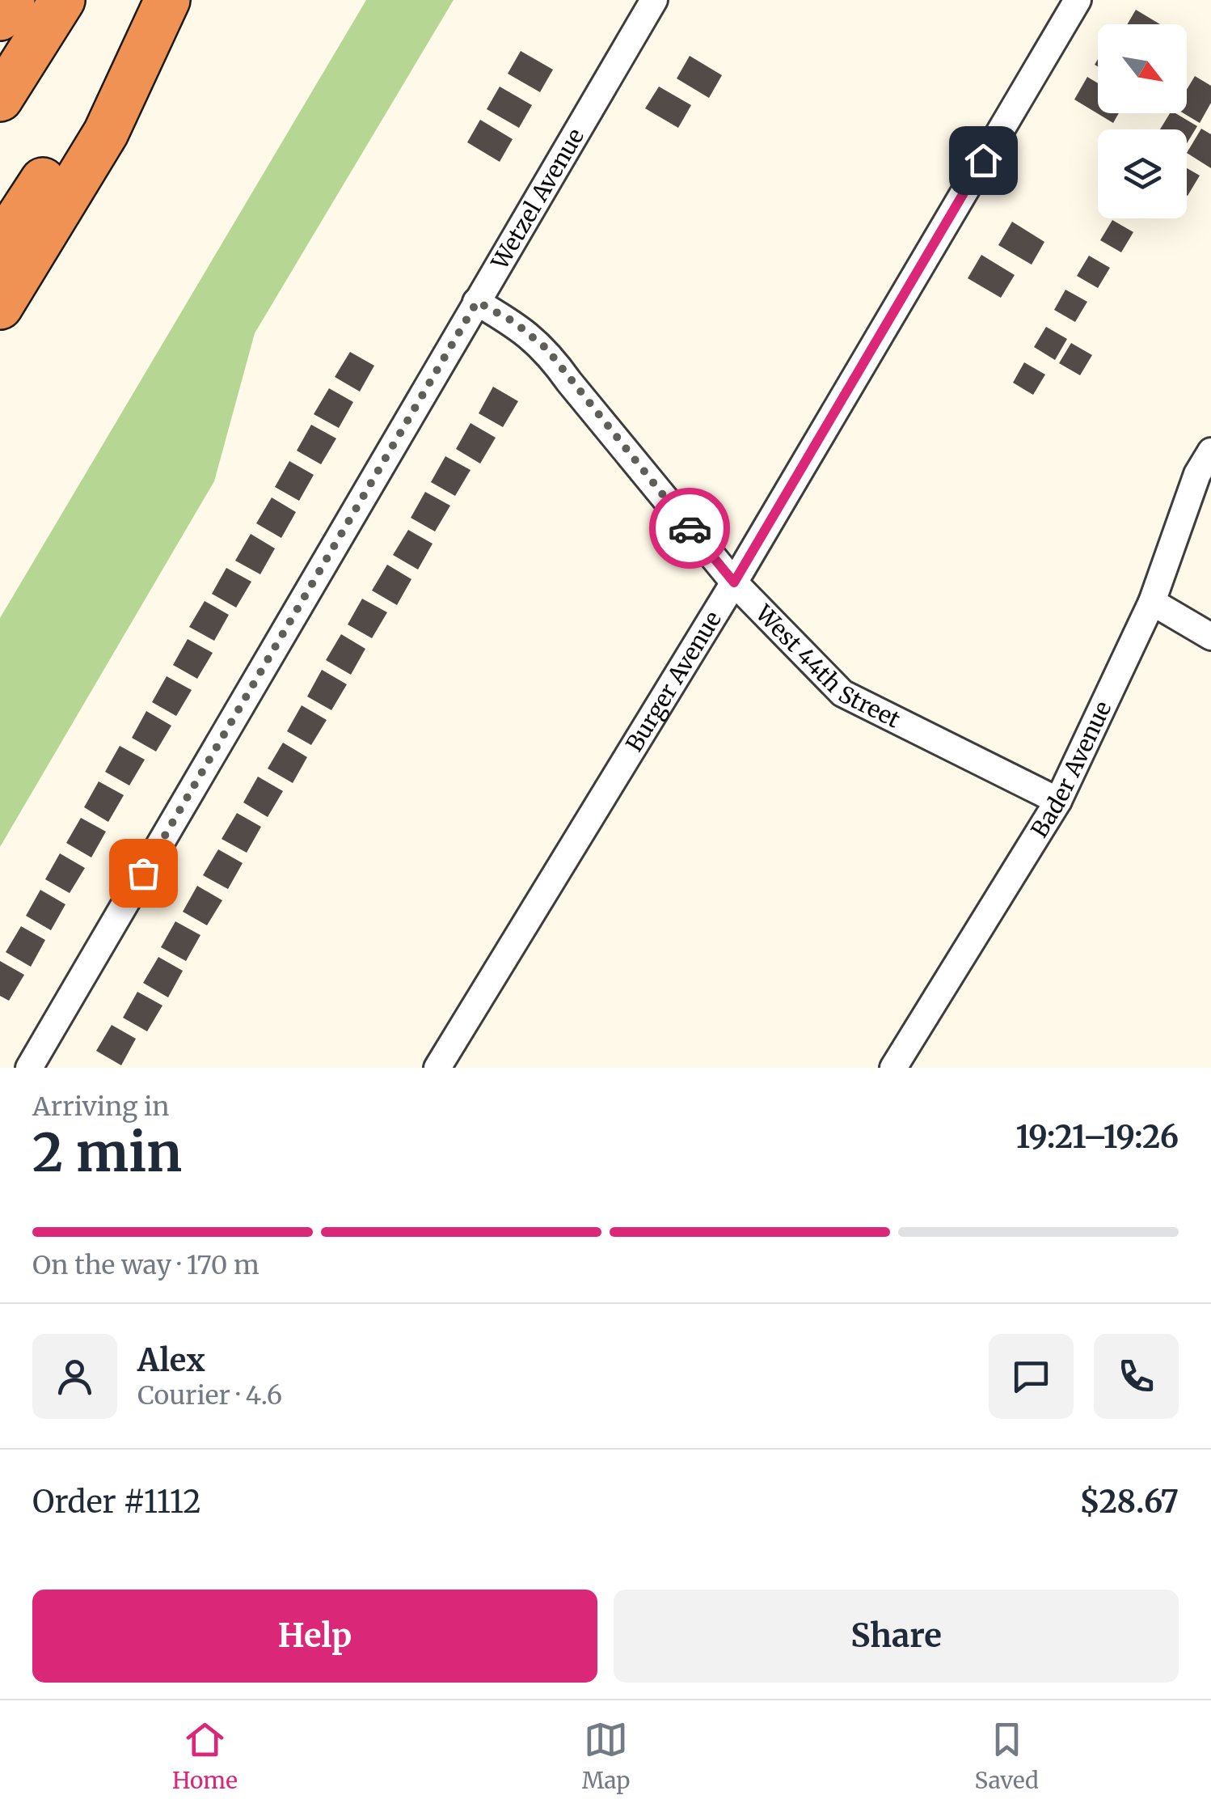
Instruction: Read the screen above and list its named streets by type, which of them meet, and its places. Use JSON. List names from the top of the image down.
{
  "streets": {
    "street": [
      "Wetzel Avenue",
      "West 44th Street",
      "Burger Avenue",
      "Bader Avenue"
    ]
  },
  "crossings": [
    ["Wetzel Avenue", "West 44th Street"],
    ["West 44th Street", "Burger Avenue"],
    ["West 44th Street", "Bader Avenue"]
  ],
  "north": "bottom right",
  "page": {
    "heading": ["2 min", "Arriving in", "19:21–19:26"],
    "panel": [
      "Alex",
      "Courier · 4.6",
      "Order #1112",
      "$28.67"
    ],
    "bar": "On the way · 170 m",
    "buttons": ["Help", "Share"],
    "tabs": ["Home", "Map", "Saved"]
  }
}
